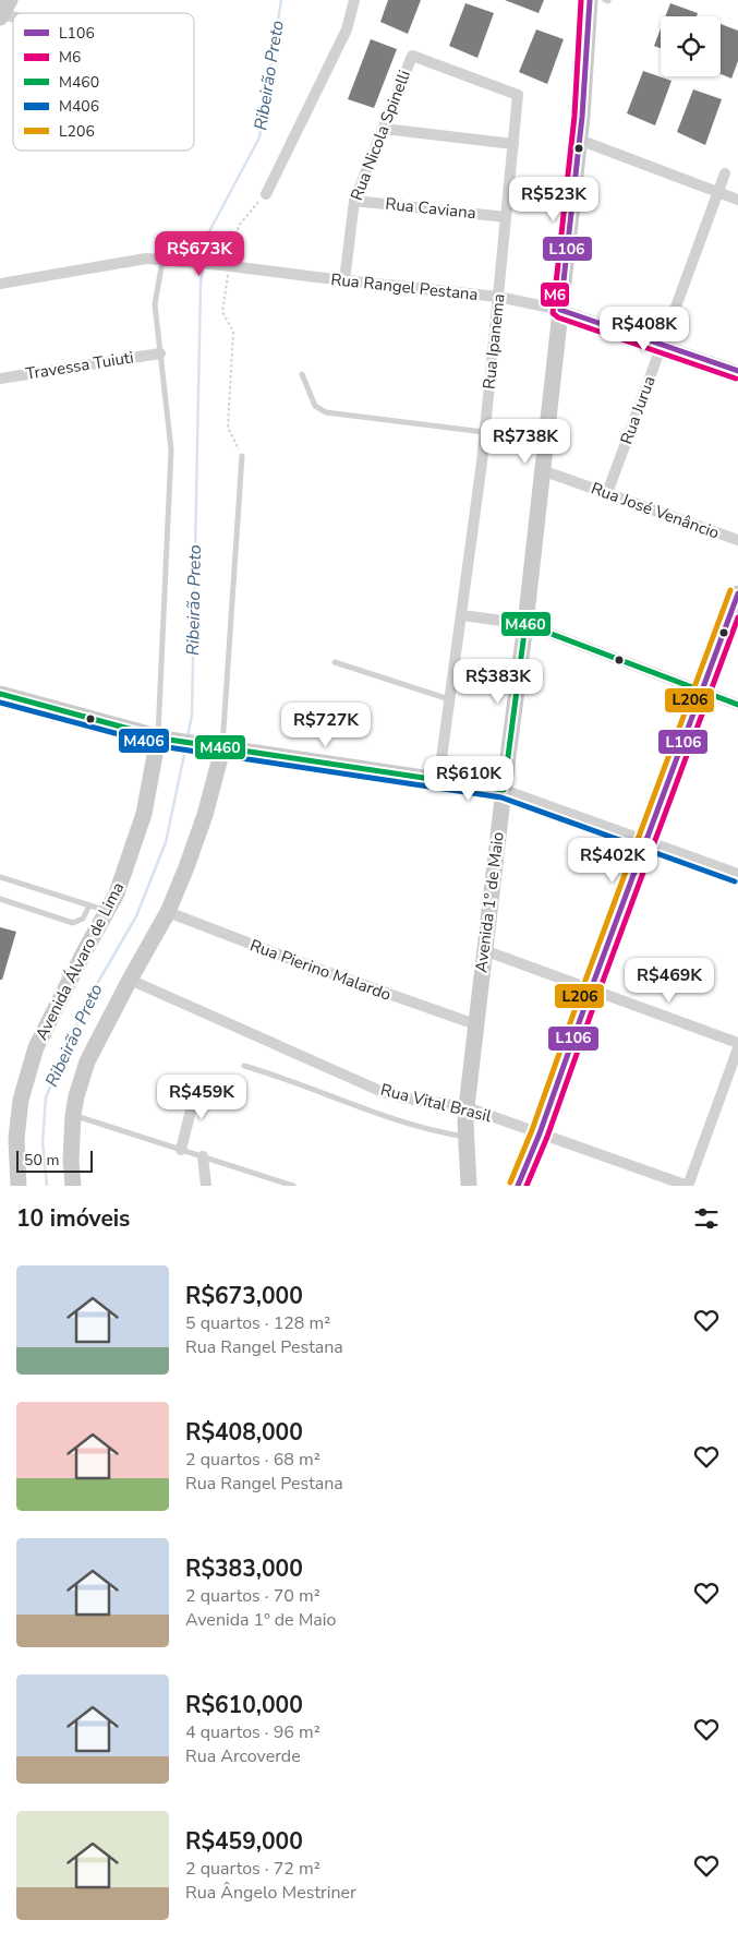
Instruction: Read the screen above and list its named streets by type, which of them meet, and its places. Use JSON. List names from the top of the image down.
{
  "streets": {
    "street": [
      "Rua Nicola Spinelli",
      "Rua Caviana",
      "Rua Rangel Pestana",
      "Rua Ipanema",
      "Travessa Tuiuti",
      "Rua Jurua",
      "Rua José Venâncio",
      "Avenida 1º de Maio",
      "Avenida Álvaro de Lima",
      "Rua Pierino Malardo",
      "Rua Vital Brasil"
    ]
  },
  "crossings": [
    ["Rua Nicola Spinelli", "Rua Caviana"],
    ["Rua Nicola Spinelli", "Rua Rangel Pestana"],
    ["Rua Nicola Spinelli", "Rua Ipanema"],
    ["Rua Caviana", "Rua Ipanema"],
    ["Rua Rangel Pestana", "Rua Ipanema"],
    ["Rua Rangel Pestana", "Rua Jurua"],
    ["Rua Rangel Pestana", "Avenida 1º de Maio"],
    ["Rua Jurua", "Rua José Venâncio"],
    ["Rua José Venâncio", "Avenida 1º de Maio"],
    ["Avenida 1º de Maio", "Rua Pierino Malardo"],
    ["Avenida 1º de Maio", "Rua Vital Brasil"]
  ],
  "water": ["Ribeirão Preto"],
  "lines": [
    "transit line L106",
    "transit line M6",
    "transit line L206",
    "transit line M460",
    "transit line M406"
  ],
  "legend": [
    "L106",
    "M6",
    "M460",
    "M406",
    "L206"
  ],
  "scale_bar": "50 m",
  "page": {
    "price": [
      "R$523K",
      "R$673K",
      "R$408K",
      "R$738K",
      "R$383K",
      "R$727K",
      "R$610K",
      "R$402K",
      "R$469K",
      "R$459K"
    ],
    "scale": "50 m",
    "heading": "10 imóveis",
    "list": [
      {
        "name": "R$673,000",
        "note": "5 quartos · 128 m² · Rua Rangel Pestana"
      },
      {
        "name": "R$408,000",
        "note": "2 quartos · 68 m² · Rua Rangel Pestana"
      },
      {
        "name": "R$383,000",
        "note": "2 quartos · 70 m² · Avenida 1º de Maio"
      },
      {
        "name": "R$610,000",
        "note": "4 quartos · 96 m² · Rua Arcoverde"
      },
      {
        "name": "R$459,000",
        "note": "2 quartos · 72 m² · Rua Ângelo Mestriner"
      }
    ]
  }
}
